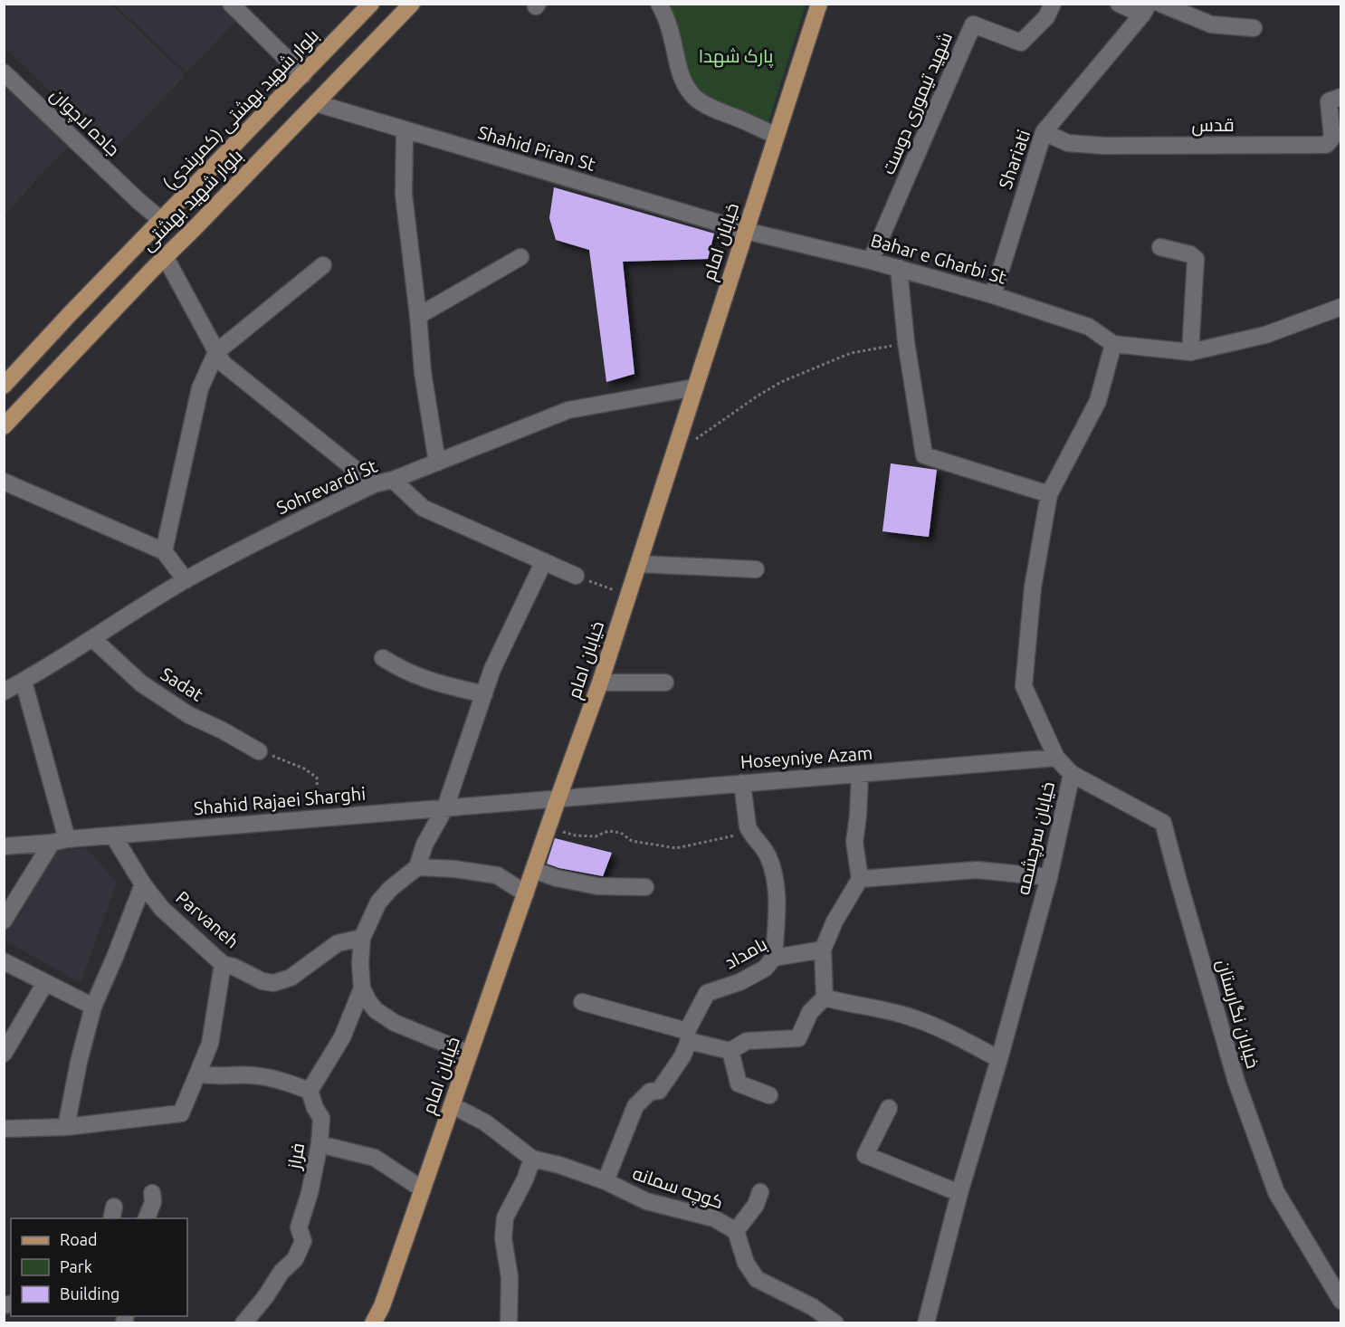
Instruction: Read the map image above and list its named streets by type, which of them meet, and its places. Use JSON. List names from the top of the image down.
{
  "streets": {
    "main road": ["بلوار شهید بهشتی (کمربندی)", "بلوار شهید بهشتی", "خیابان امام"],
    "street": [
      "شهید تیموری دوست",
      "جاده لاچوان",
      "قدس",
      "Shahid Piran St",
      "Shariati",
      "Bahar e Gharbi St",
      "Sohrevardi St",
      "Sadat",
      "Hoseyniye Azam",
      "Shahid Rajaei Sharghi",
      "خیابان سرچشمه",
      "Parvaneh",
      "بامداد",
      "خیابان نگارستان",
      "فراز",
      "کوچه سمانه"
    ]
  },
  "crossings": [
    ["شهید تیموری دوست", "Bahar e Gharbi St"],
    ["بلوار شهید بهشتی (کمربندی)", "جاده لاچوان"],
    ["بلوار شهید بهشتی (کمربندی)", "بلوار شهید بهشتی"],
    ["جاده لاچوان", "بلوار شهید بهشتی"],
    ["قدس", "Shariati"],
    ["Shahid Piran St", "بلوار شهید بهشتی"],
    ["Shahid Piran St", "خیابان امام"],
    ["Shahid Piran St", "Bahar e Gharbi St"],
    ["Shariati", "Bahar e Gharbi St"],
    ["خیابان امام", "Bahar e Gharbi St"],
    ["خیابان امام", "Sohrevardi St"],
    ["خیابان امام", "Hoseyniye Azam"],
    ["خیابان امام", "Shahid Rajaei Sharghi"],
    ["خیابان امام", "Parvaneh"],
    ["خیابان امام", "کوچه سمانه"],
    ["Bahar e Gharbi St", "خیابان سرچشمه"],
    ["Sohrevardi St", "Sadat"],
    ["Hoseyniye Azam", "Shahid Rajaei Sharghi"],
    ["Hoseyniye Azam", "خیابان سرچشمه"],
    ["Shahid Rajaei Sharghi", "Parvaneh"],
    ["خیابان سرچشمه", "خیابان نگارستان"],
    ["بامداد", "کوچه سمانه"]
  ],
  "parks": ["پارک شهدا"],
  "legend": ["Road", "Park", "Building"]
}
